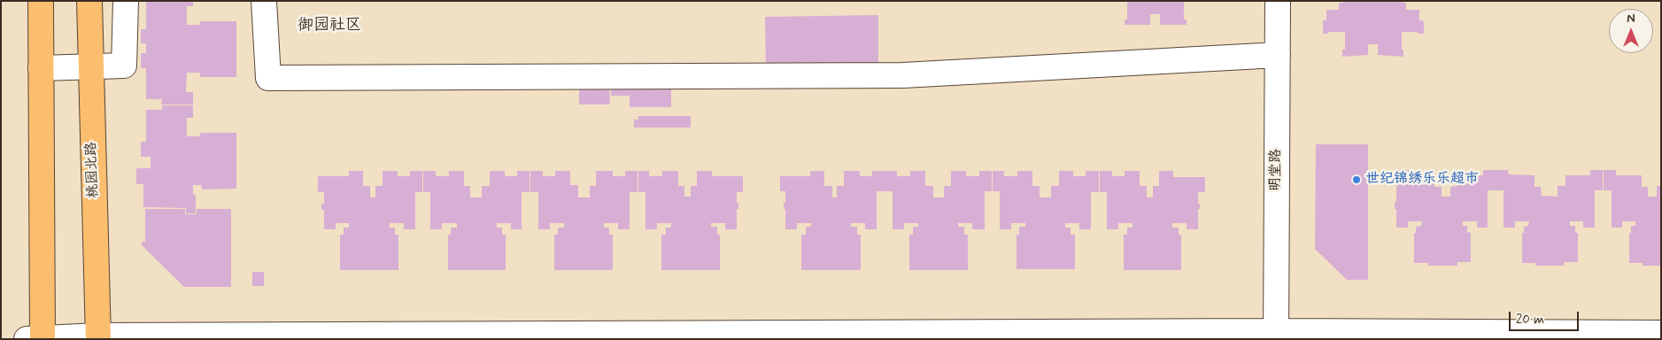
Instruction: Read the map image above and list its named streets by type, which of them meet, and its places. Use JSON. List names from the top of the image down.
{
  "streets": {
    "main road": ["桃园北路"],
    "street": ["明堂路"]
  },
  "districts": ["御园社区"],
  "places": ["世纪锦绣乐乐超市"],
  "scale_bar": "20 m",
  "north": "top"
}
